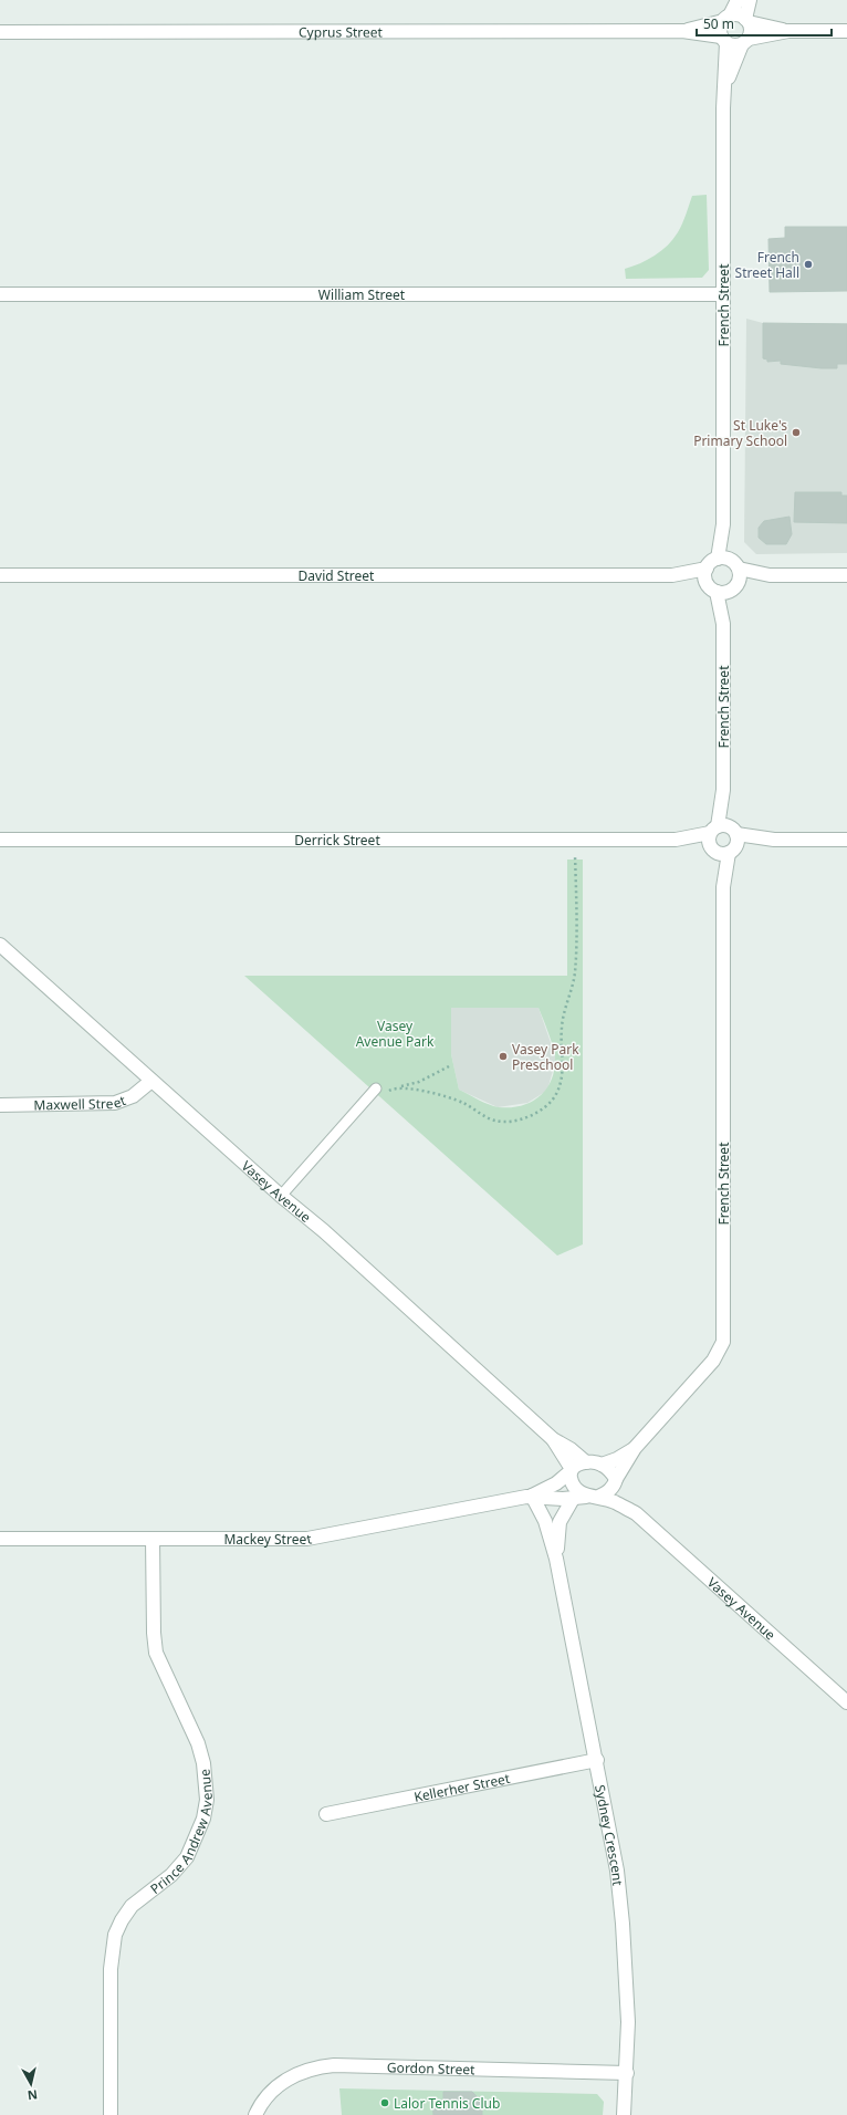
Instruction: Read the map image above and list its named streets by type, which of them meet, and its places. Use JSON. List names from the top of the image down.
{
  "streets": {
    "street": [
      "Cyprus Street",
      "William Street",
      "French Street",
      "David Street",
      "Derrick Street",
      "Maxwell Street",
      "Vasey Avenue",
      "Mackey Street",
      "Kellerher Street",
      "Prince Andrew Avenue",
      "Sydney Crescent",
      "Gordon Street"
    ]
  },
  "crossings": [
    ["Cyprus Street", "French Street"],
    ["William Street", "French Street"],
    ["French Street", "David Street"],
    ["French Street", "Derrick Street"],
    ["French Street", "Vasey Avenue"],
    ["French Street", "Mackey Street"],
    ["Maxwell Street", "Vasey Avenue"],
    ["Vasey Avenue", "Mackey Street"],
    ["Mackey Street", "Prince Andrew Avenue"],
    ["Mackey Street", "Sydney Crescent"],
    ["Kellerher Street", "Sydney Crescent"],
    ["Sydney Crescent", "Gordon Street"]
  ],
  "parks": ["Vasey Avenue Park"],
  "places": [
    "French Street Hall",
    "St Luke's Primary School",
    "Vasey Park Preschool",
    "Lalor Tennis Club"
  ],
  "scale_bar": "50 m",
  "north": "bottom"
}
